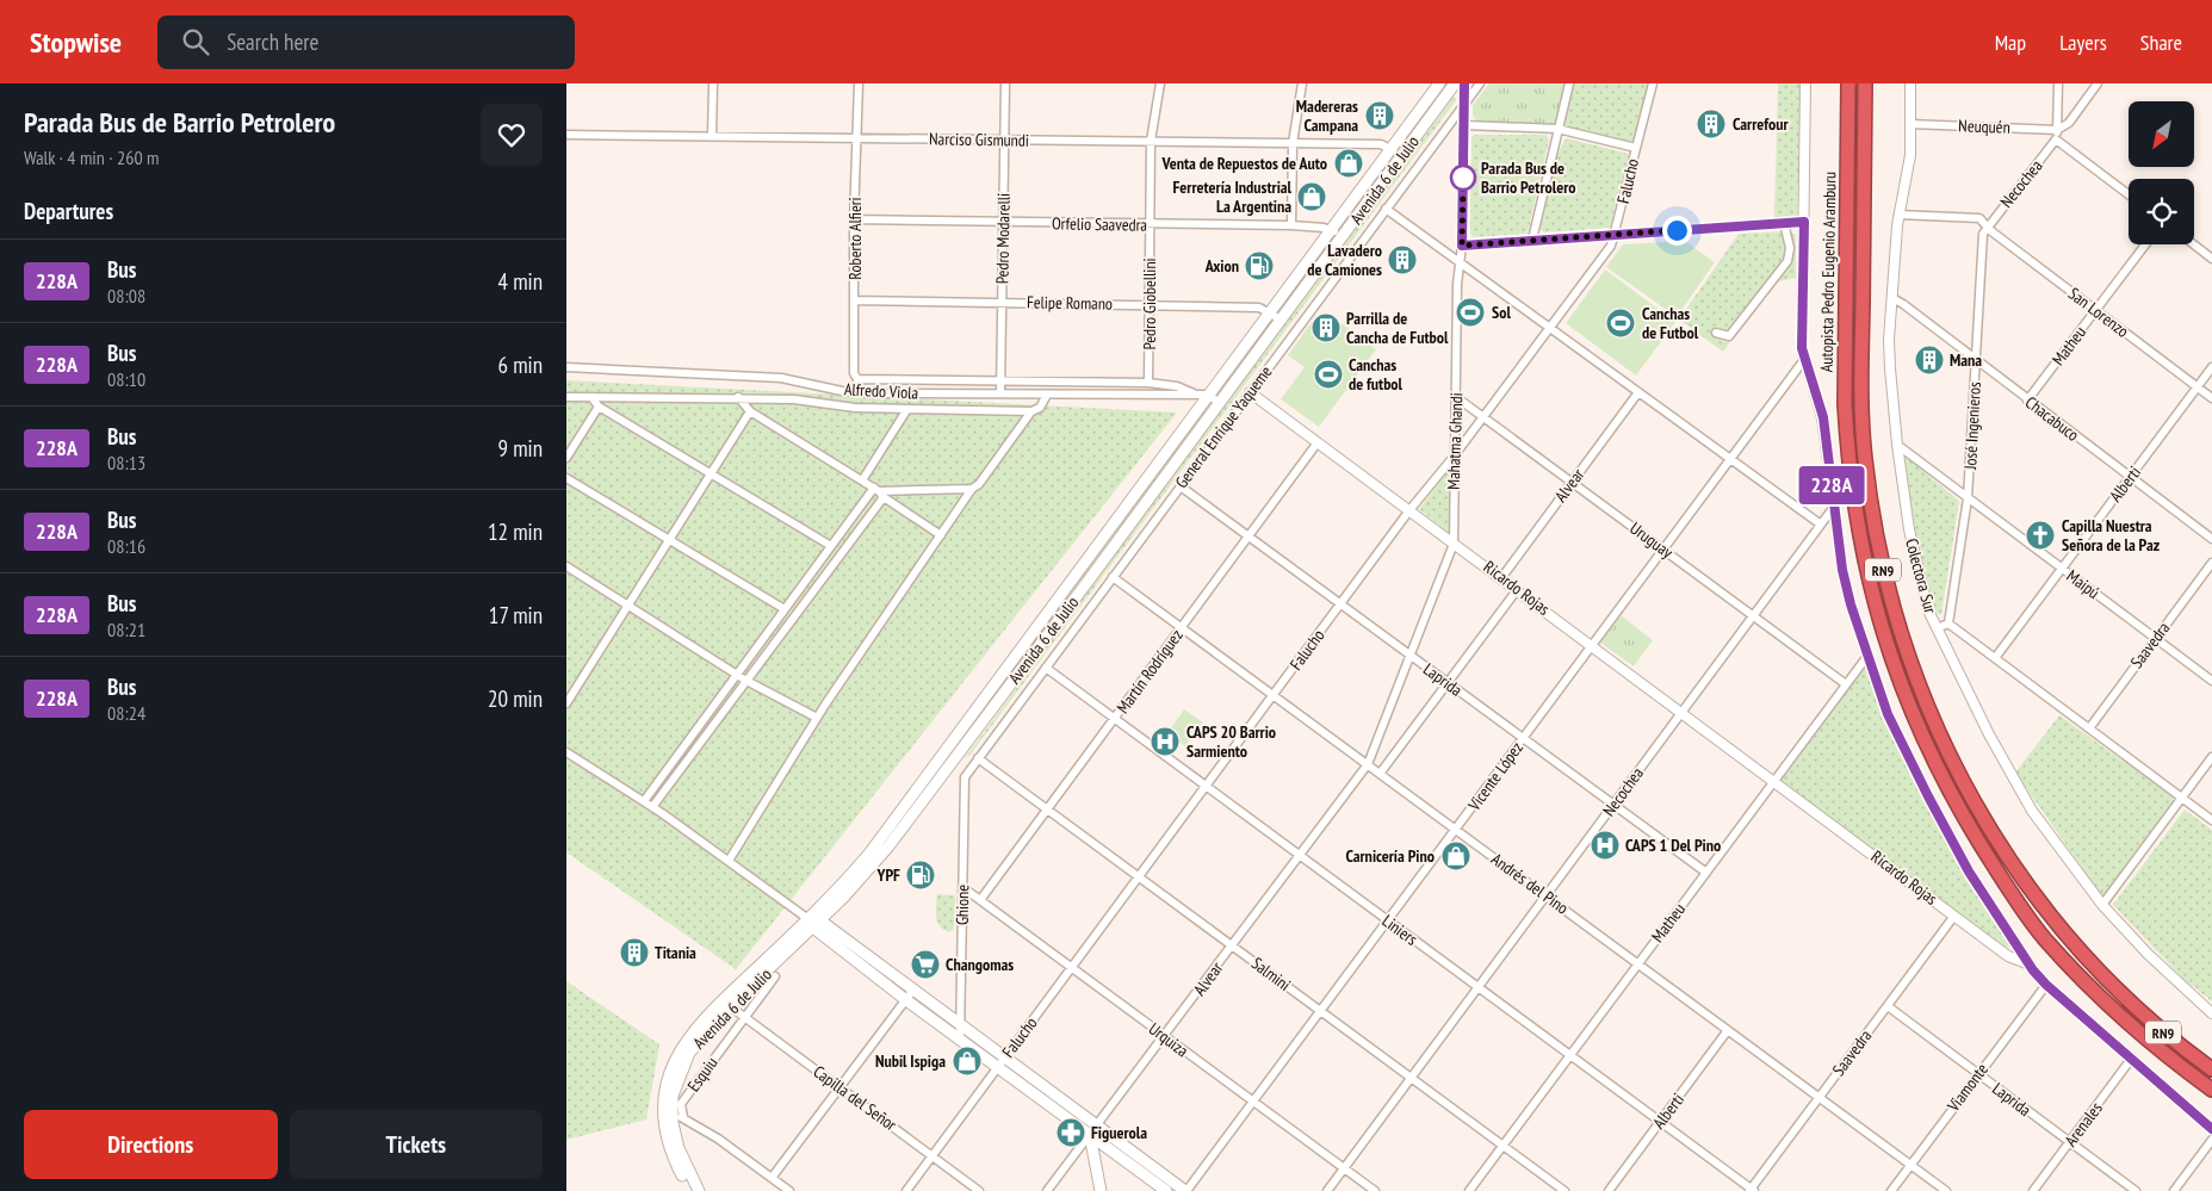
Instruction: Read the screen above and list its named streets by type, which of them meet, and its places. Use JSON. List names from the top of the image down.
{
  "streets": {
    "highway": ["Autopista Pedro Eugenio Aramburu", "RN9"],
    "main road": ["Avenida 6 de Julio"],
    "street": [
      "Neuquén",
      "Narciso Gismundi",
      "Falucho",
      "Necochea",
      "Orfelio Saavedra",
      "Roberto Alfieri",
      "Pedro Modarelli",
      "Felipe Romano",
      "Pedro Giobellini",
      "San Lorenzo",
      "Matheu",
      "Alfredo Viola",
      "Chacabuco",
      "José Ingenieros",
      "General Enrique Yaqueme",
      "Mahatma Ghandi",
      "Alberti",
      "Alvear",
      "Uruguay",
      "Colectora Sur",
      "Maipú",
      "Ricardo Rojas",
      "Saavedra",
      "Martín Rodríguez",
      "Laprida",
      "Vicente López",
      "Andrés del Pino",
      "Ghione",
      "Liniers",
      "Salmini",
      "Urquiza",
      "Esquiu",
      "Viamonte",
      "Capilla del Señor",
      "Arenales"
    ]
  },
  "crossings": [
    ["Neuquén", "Colectora Sur"],
    ["Narciso Gismundi", "Avenida 6 de Julio"],
    ["Narciso Gismundi", "Roberto Alfieri"],
    ["Narciso Gismundi", "Pedro Modarelli"],
    ["Narciso Gismundi", "Pedro Giobellini"],
    ["Avenida 6 de Julio", "Orfelio Saavedra"],
    ["Avenida 6 de Julio", "Felipe Romano"],
    ["Avenida 6 de Julio", "Alfredo Viola"],
    ["Avenida 6 de Julio", "Capilla del Señor"],
    ["Falucho", "Mahatma Ghandi"],
    ["Falucho", "Uruguay"],
    ["Falucho", "Ricardo Rojas"],
    ["Falucho", "Laprida"],
    ["Falucho", "Andrés del Pino"],
    ["Falucho", "Liniers"],
    ["Falucho", "Salmini"],
    ["Falucho", "Urquiza"],
    ["Falucho", "Capilla del Señor"],
    ["Necochea", "San Lorenzo"],
    ["Necochea", "José Ingenieros"],
    ["Necochea", "Uruguay"],
    ["Necochea", "Ricardo Rojas"],
    ["Necochea", "Laprida"],
    ["Necochea", "Andrés del Pino"],
    ["Necochea", "Liniers"],
    ["Necochea", "Salmini"],
    ["Necochea", "Urquiza"],
    ["Orfelio Saavedra", "Roberto Alfieri"],
    ["Orfelio Saavedra", "Pedro Modarelli"],
    ["Orfelio Saavedra", "Pedro Giobellini"],
    ["Roberto Alfieri", "Felipe Romano"],
    ["Roberto Alfieri", "Alfredo Viola"],
    ["Pedro Modarelli", "Felipe Romano"],
    ["Pedro Modarelli", "Alfredo Viola"],
    ["Felipe Romano", "Pedro Giobellini"],
    ["Pedro Giobellini", "Alfredo Viola"],
    ["San Lorenzo", "Matheu"],
    ["San Lorenzo", "José Ingenieros"],
    ["San Lorenzo", "Alberti"],
    ["San Lorenzo", "Colectora Sur"],
    ["Matheu", "Chacabuco"],
    ["Matheu", "Uruguay"],
    ["Matheu", "Ricardo Rojas"],
    ["Matheu", "Laprida"],
    ["Matheu", "Andrés del Pino"],
    ["Matheu", "Liniers"],
    ["Matheu", "Salmini"],
    ["Chacabuco", "José Ingenieros"],
    ["Chacabuco", "Alberti"],
    ["Chacabuco", "Colectora Sur"],
    ["José Ingenieros", "Maipú"],
    ["General Enrique Yaqueme", "Mahatma Ghandi"],
    ["General Enrique Yaqueme", "Ricardo Rojas"],
    ["General Enrique Yaqueme", "Laprida"],
    ["General Enrique Yaqueme", "Andrés del Pino"],
    ["General Enrique Yaqueme", "Ghione"],
    ["General Enrique Yaqueme", "Liniers"],
    ["General Enrique Yaqueme", "Salmini"],
    ["Mahatma Ghandi", "Alvear"],
    ["Mahatma Ghandi", "Uruguay"],
    ["Mahatma Ghandi", "Ricardo Rojas"],
    ["Mahatma Ghandi", "Laprida"],
    ["Mahatma Ghandi", "Andrés del Pino"],
    ["Alberti", "Maipú"],
    ["Alberti", "Andrés del Pino"],
    ["Alberti", "Liniers"],
    ["Alvear", "Uruguay"],
    ["Alvear", "Ricardo Rojas"],
    ["Alvear", "Andrés del Pino"],
    ["Alvear", "Liniers"],
    ["Alvear", "Salmini"],
    ["Alvear", "Urquiza"],
    ["Uruguay", "Vicente López"],
    ["Colectora Sur", "Maipú"],
    ["Maipú", "Saavedra"],
    ["Ricardo Rojas", "Saavedra"],
    ["Ricardo Rojas", "Martín Rodríguez"],
    ["Ricardo Rojas", "Vicente López"],
    ["Saavedra", "Laprida"],
    ["Saavedra", "Andrés del Pino"],
    ["Saavedra", "Liniers"],
    ["Martín Rodríguez", "Laprida"],
    ["Martín Rodríguez", "Andrés del Pino"],
    ["Martín Rodríguez", "Liniers"],
    ["Martín Rodríguez", "Salmini"],
    ["Martín Rodríguez", "Urquiza"],
    ["Laprida", "Vicente López"],
    ["Laprida", "Viamonte"],
    ["Laprida", "Arenales"],
    ["Vicente López", "Andrés del Pino"],
    ["Vicente López", "Liniers"],
    ["Vicente López", "Salmini"],
    ["Vicente López", "Urquiza"],
    ["Andrés del Pino", "Viamonte"],
    ["Ghione", "Urquiza"],
    ["Esquiu", "Capilla del Señor"]
  ],
  "places": {
    "building": [
      "Madereras Campana",
      "Carrefour",
      "Lavadero de Camiones",
      "Parrilla de Cancha de Futbol",
      "Mana",
      "Titania"
    ],
    "shop": [
      "Venta de Repuestos de Auto",
      "Ferretería Industrial La Argentina",
      "Carnicería Pino",
      "Nubil Ispiga"
    ],
    "other": ["Parada Bus de Barrio Petrolero"],
    "fuel station": ["Axion", "YPF"],
    "sports": ["Sol", "Canchas de Futbol", "Canchas de futbol"],
    "church": ["Capilla Nuestra Señora de la Paz"],
    "hospital": ["CAPS 20 Barrio Sarmiento", "CAPS 1 Del Pino"],
    "supermarket": ["Changomas"],
    "pharmacy": ["Figuerola"]
  },
  "lines": ["bus line 228A"],
  "north": "bottom left",
  "page": {
    "header": "Stopwise",
    "search": "Search here",
    "nav": ["Map", "Layers", "Share"],
    "heading": [
      ["Parada Bus de Barrio Petrolero", "Walk · 4 min · 260 m"],
      "Departures"
    ],
    "on_map": "228A",
    "list": [
      {
        "mark": "228A",
        "name": "Bus",
        "note": "08:08",
        "value": "4 min"
      },
      {
        "mark": "228A",
        "name": "Bus",
        "note": "08:10",
        "value": "6 min"
      },
      {
        "mark": "228A",
        "name": "Bus",
        "note": "08:13",
        "value": "9 min"
      },
      {
        "mark": "228A",
        "name": "Bus",
        "note": "08:16",
        "value": "12 min"
      },
      {
        "mark": "228A",
        "name": "Bus",
        "note": "08:21",
        "value": "17 min"
      },
      {
        "mark": "228A",
        "name": "Bus",
        "note": "08:24",
        "value": "20 min"
      }
    ],
    "buttons": ["Directions", "Tickets"]
  }
}
